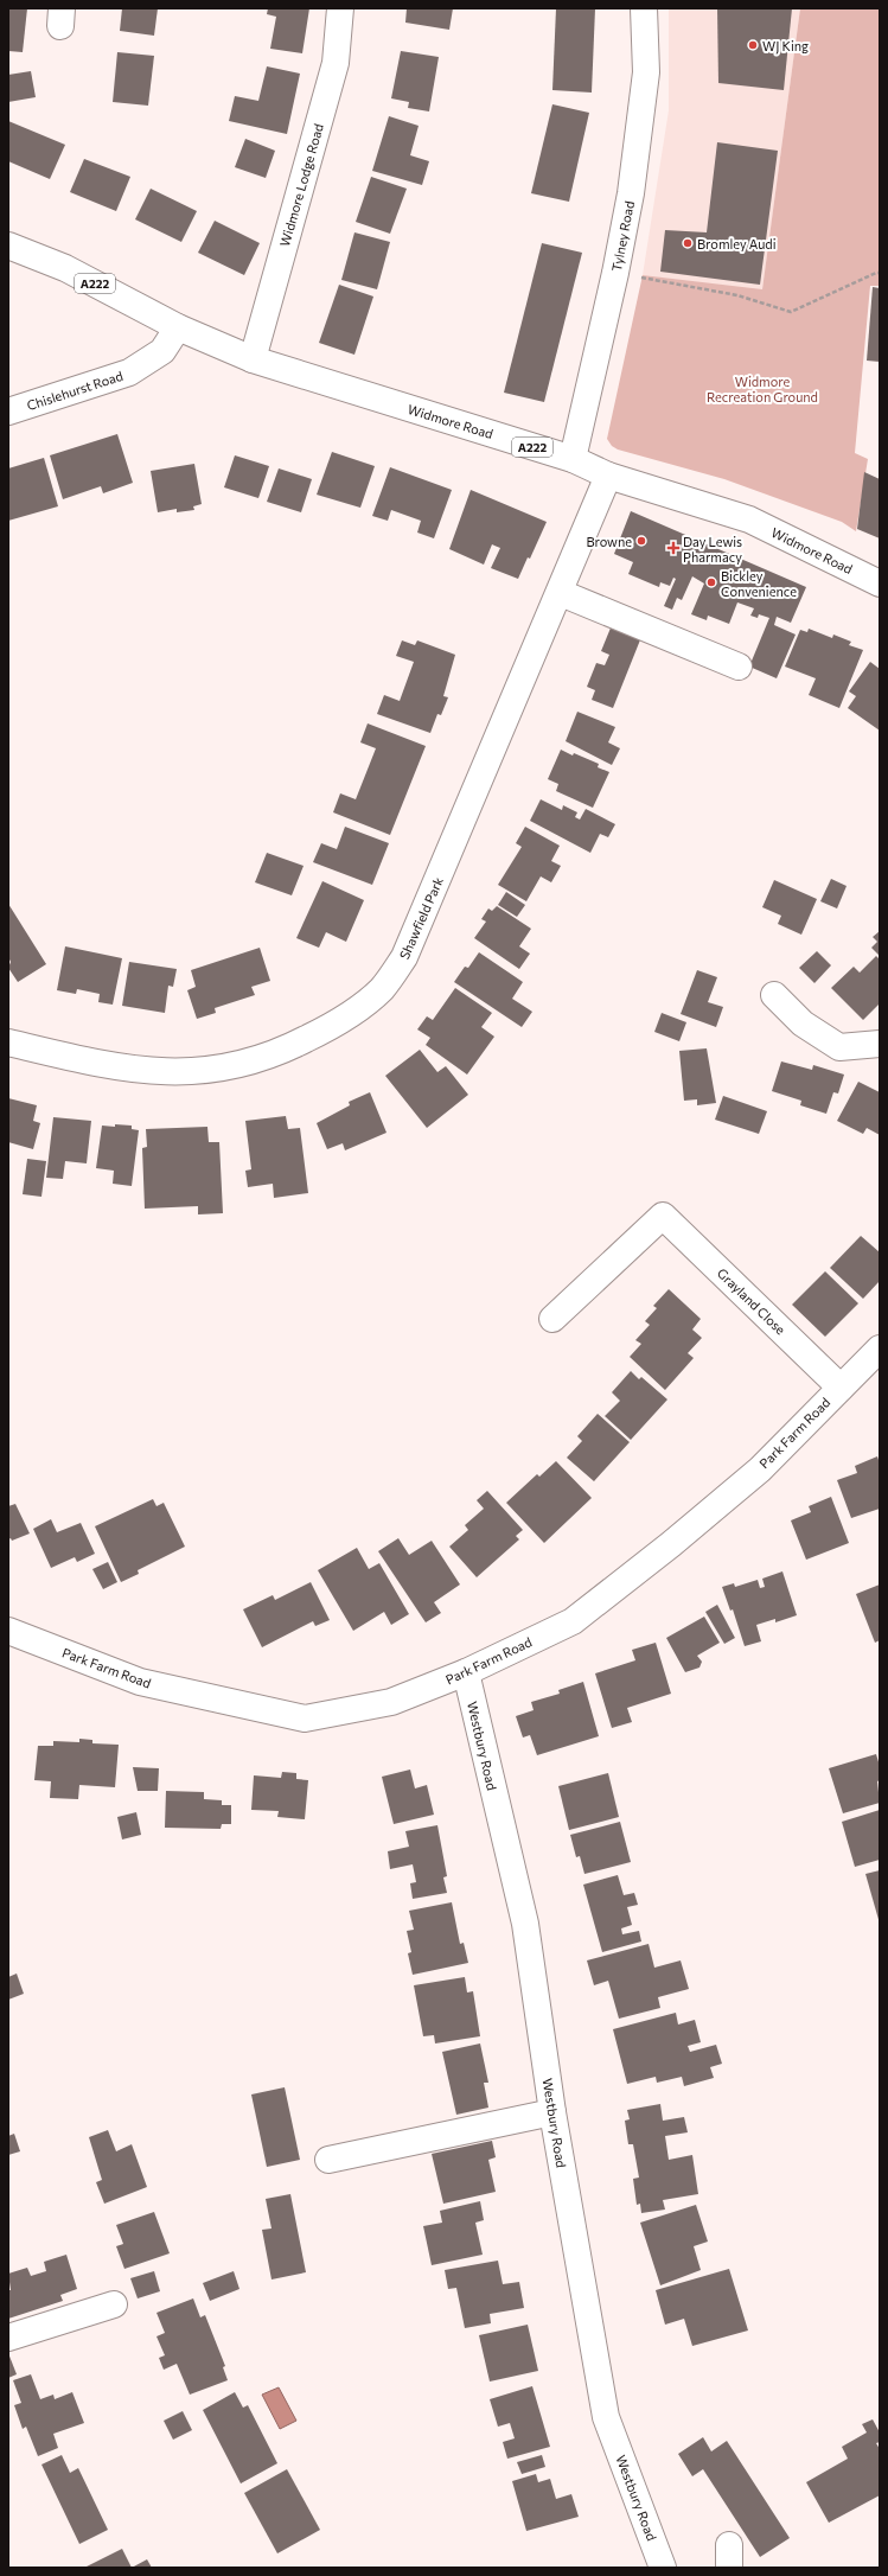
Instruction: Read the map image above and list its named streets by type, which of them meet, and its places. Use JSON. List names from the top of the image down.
{
  "streets": {
    "street": [
      "Widmore Lodge Road",
      "Tylney Road",
      "A222",
      "Chislehurst Road",
      "Widmore Road",
      "Shawfield Park",
      "Grayland Close",
      "Park Farm Road",
      "Westbury Road"
    ]
  },
  "crossings": [
    ["Widmore Lodge Road", "Widmore Road"],
    ["Tylney Road", "Widmore Road"],
    ["A222", "Chislehurst Road"],
    ["A222", "Widmore Road"],
    ["Chislehurst Road", "Widmore Road"],
    ["Widmore Road", "Shawfield Park"],
    ["Grayland Close", "Park Farm Road"],
    ["Park Farm Road", "Westbury Road"]
  ],
  "parks": ["Widmore Recreation Ground"],
  "places": {
    "other": [
      "WJ King",
      "Bromley Audi",
      "Browne",
      "Bickley Convenience"
    ],
    "health": ["Day Lewis Pharmacy"]
  }
}
